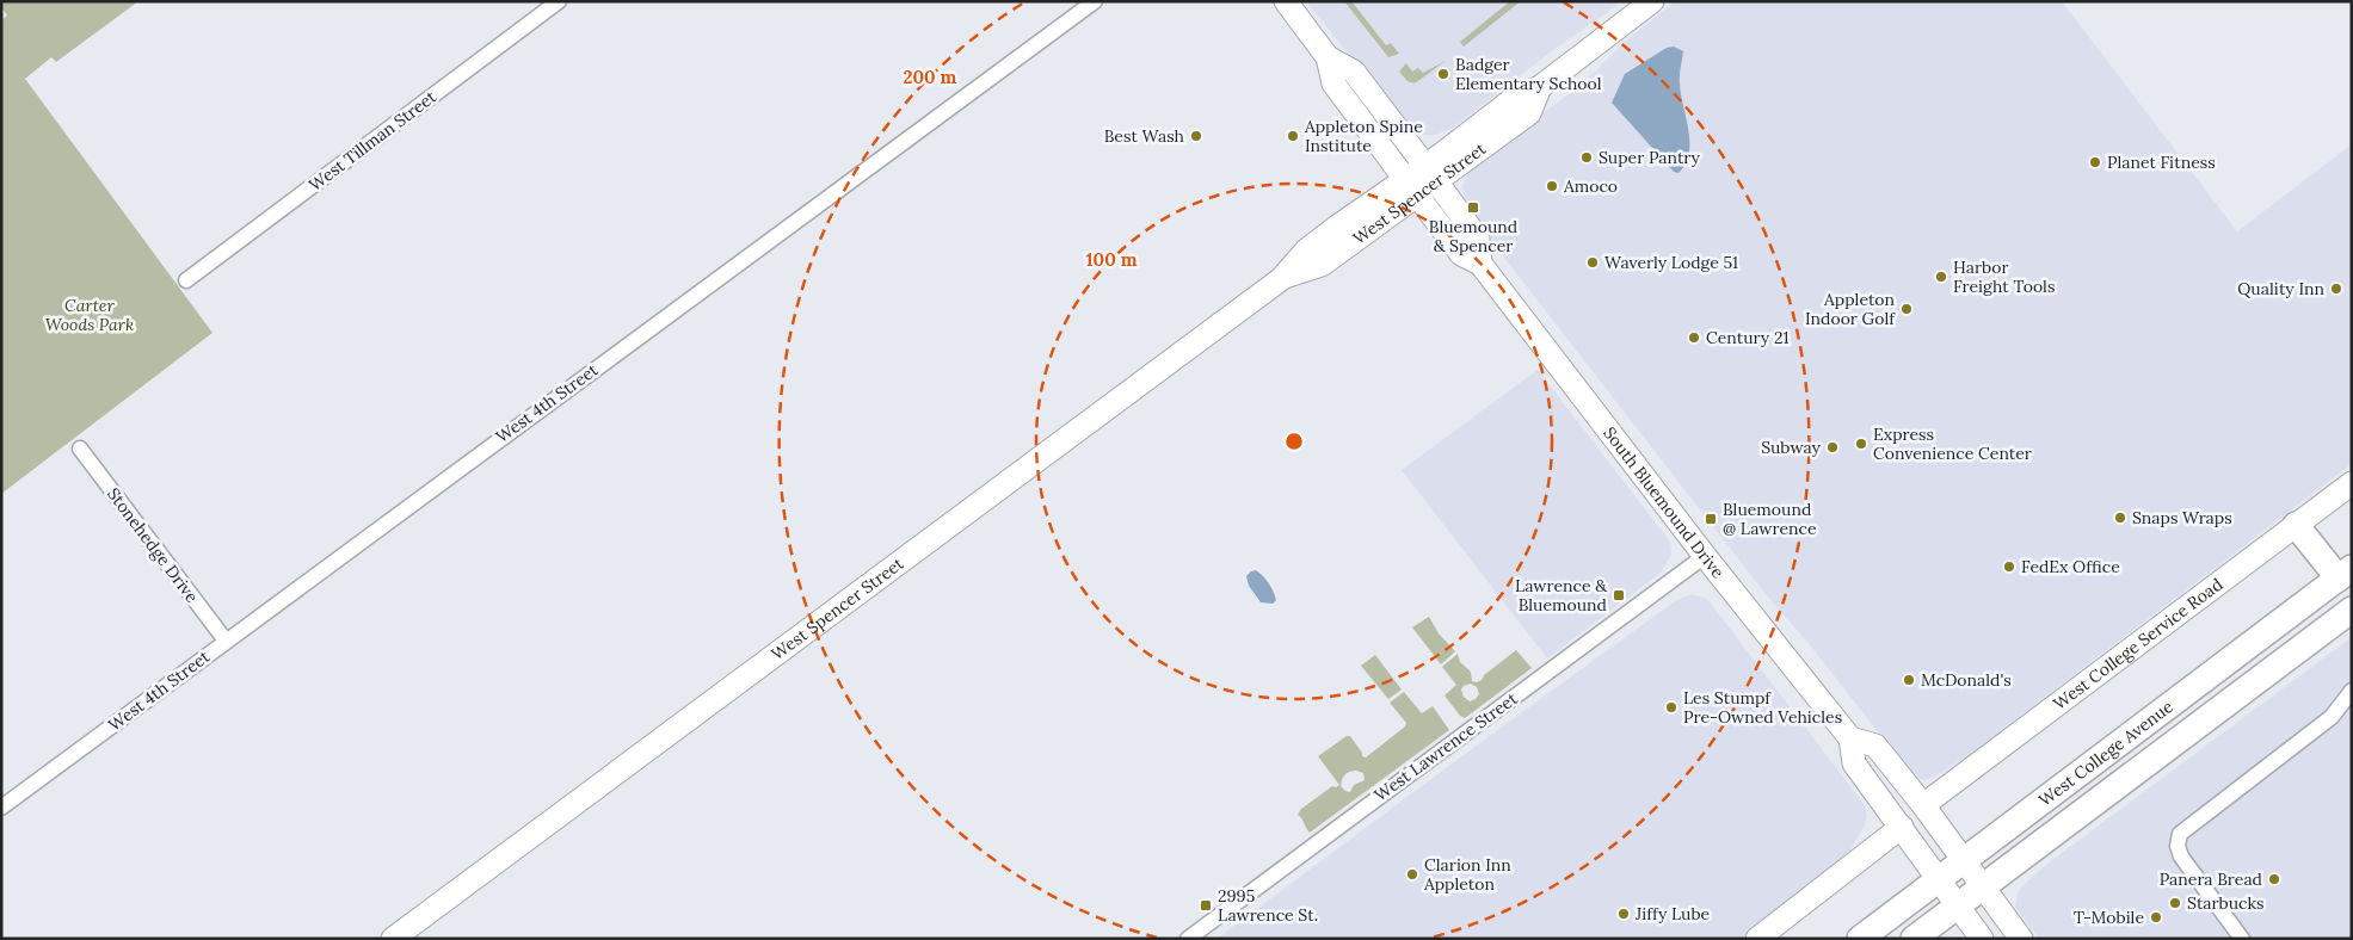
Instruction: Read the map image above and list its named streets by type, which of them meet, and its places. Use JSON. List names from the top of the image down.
{
  "streets": {
    "main road": ["West College Avenue"],
    "street": [
      "West Tillman Street",
      "West Spencer Street",
      "West 4th Street",
      "South Bluemound Drive",
      "Stonehedge Drive",
      "West College Service Road",
      "West Lawrence Street"
    ]
  },
  "crossings": [
    ["West Spencer Street", "South Bluemound Drive"],
    ["West 4th Street", "Stonehedge Drive"],
    ["South Bluemound Drive", "West Lawrence Street"],
    ["South Bluemound Drive", "West College Avenue"]
  ],
  "parks": ["Carter Woods Park"],
  "places": {
    "other": [
      "Badger Elementary School",
      "Best Wash",
      "Appleton Spine Institute",
      "Super Pantry",
      "Planet Fitness",
      "Amoco",
      "Waverly Lodge 51",
      "Harbor Freight Tools",
      "Quality Inn",
      "Appleton Indoor Golf",
      "Century 21",
      "Express Convenience Center",
      "Subway",
      "Snaps Wraps",
      "FedEx Office",
      "McDonald's",
      "Les Stumpf Pre-Owned Vehicles",
      "Clarion Inn Appleton",
      "Panera Bread",
      "Starbucks",
      "Jiffy Lube",
      "T-Mobile"
    ],
    "transit": [
      "Bluemound & Spencer",
      "Bluemound @ Lawrence",
      "Lawrence & Bluemound",
      "2995 Lawrence St."
    ]
  },
  "rings": ["200 m", "100 m"]
}
